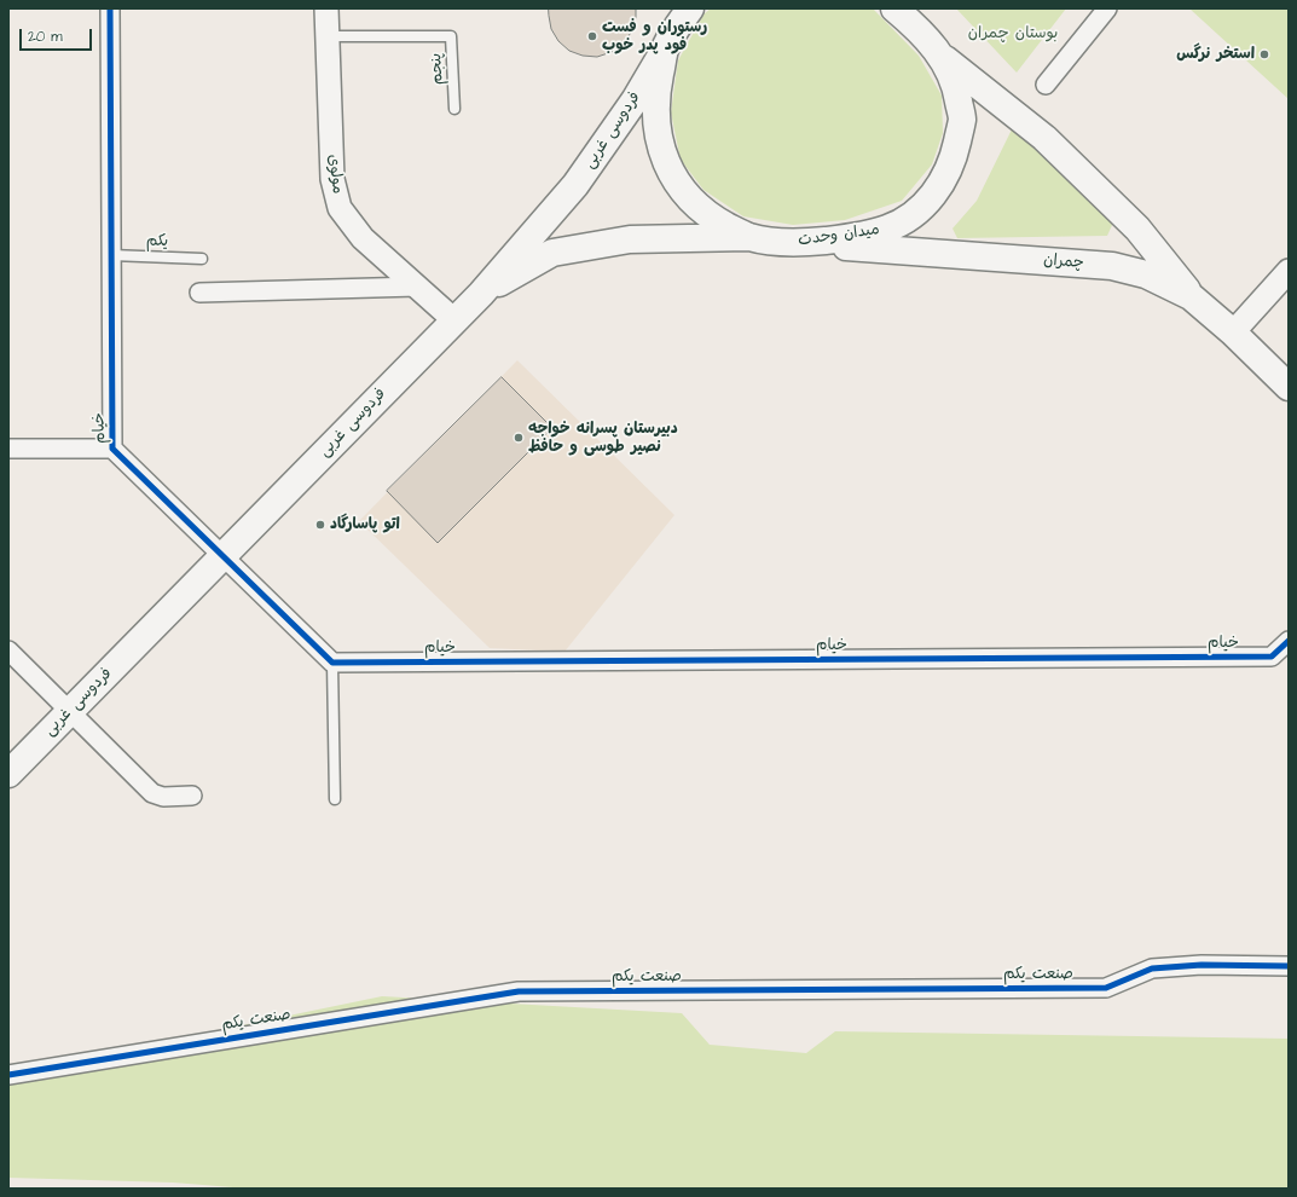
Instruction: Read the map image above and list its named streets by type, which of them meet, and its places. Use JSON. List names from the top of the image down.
{
  "streets": {
    "main road": ["فردوسی غربی", "میدان وحدت", "چمران"],
    "street": ["مولوی", "خیام", "صنعت یکم"],
    "lane": ["پنجم", "یکم"]
  },
  "crossings": [
    ["پنجم", "مولوی"],
    ["فردوسی غربی", "مولوی"],
    ["فردوسی غربی", "میدان وحدت"],
    ["فردوسی غربی", "خیام"],
    ["میدان وحدت", "چمران"],
    ["یکم", "خیام"]
  ],
  "parks": ["بوستان چمران"],
  "places": [
    "رستوران و فست فود پدر خوب",
    "استخر نرگس",
    "دبیرستان پسرانه خواجه نصیر طوسی و حافظ",
    "اتو پاسارگاد"
  ],
  "scale_bar": "20 m"
}
